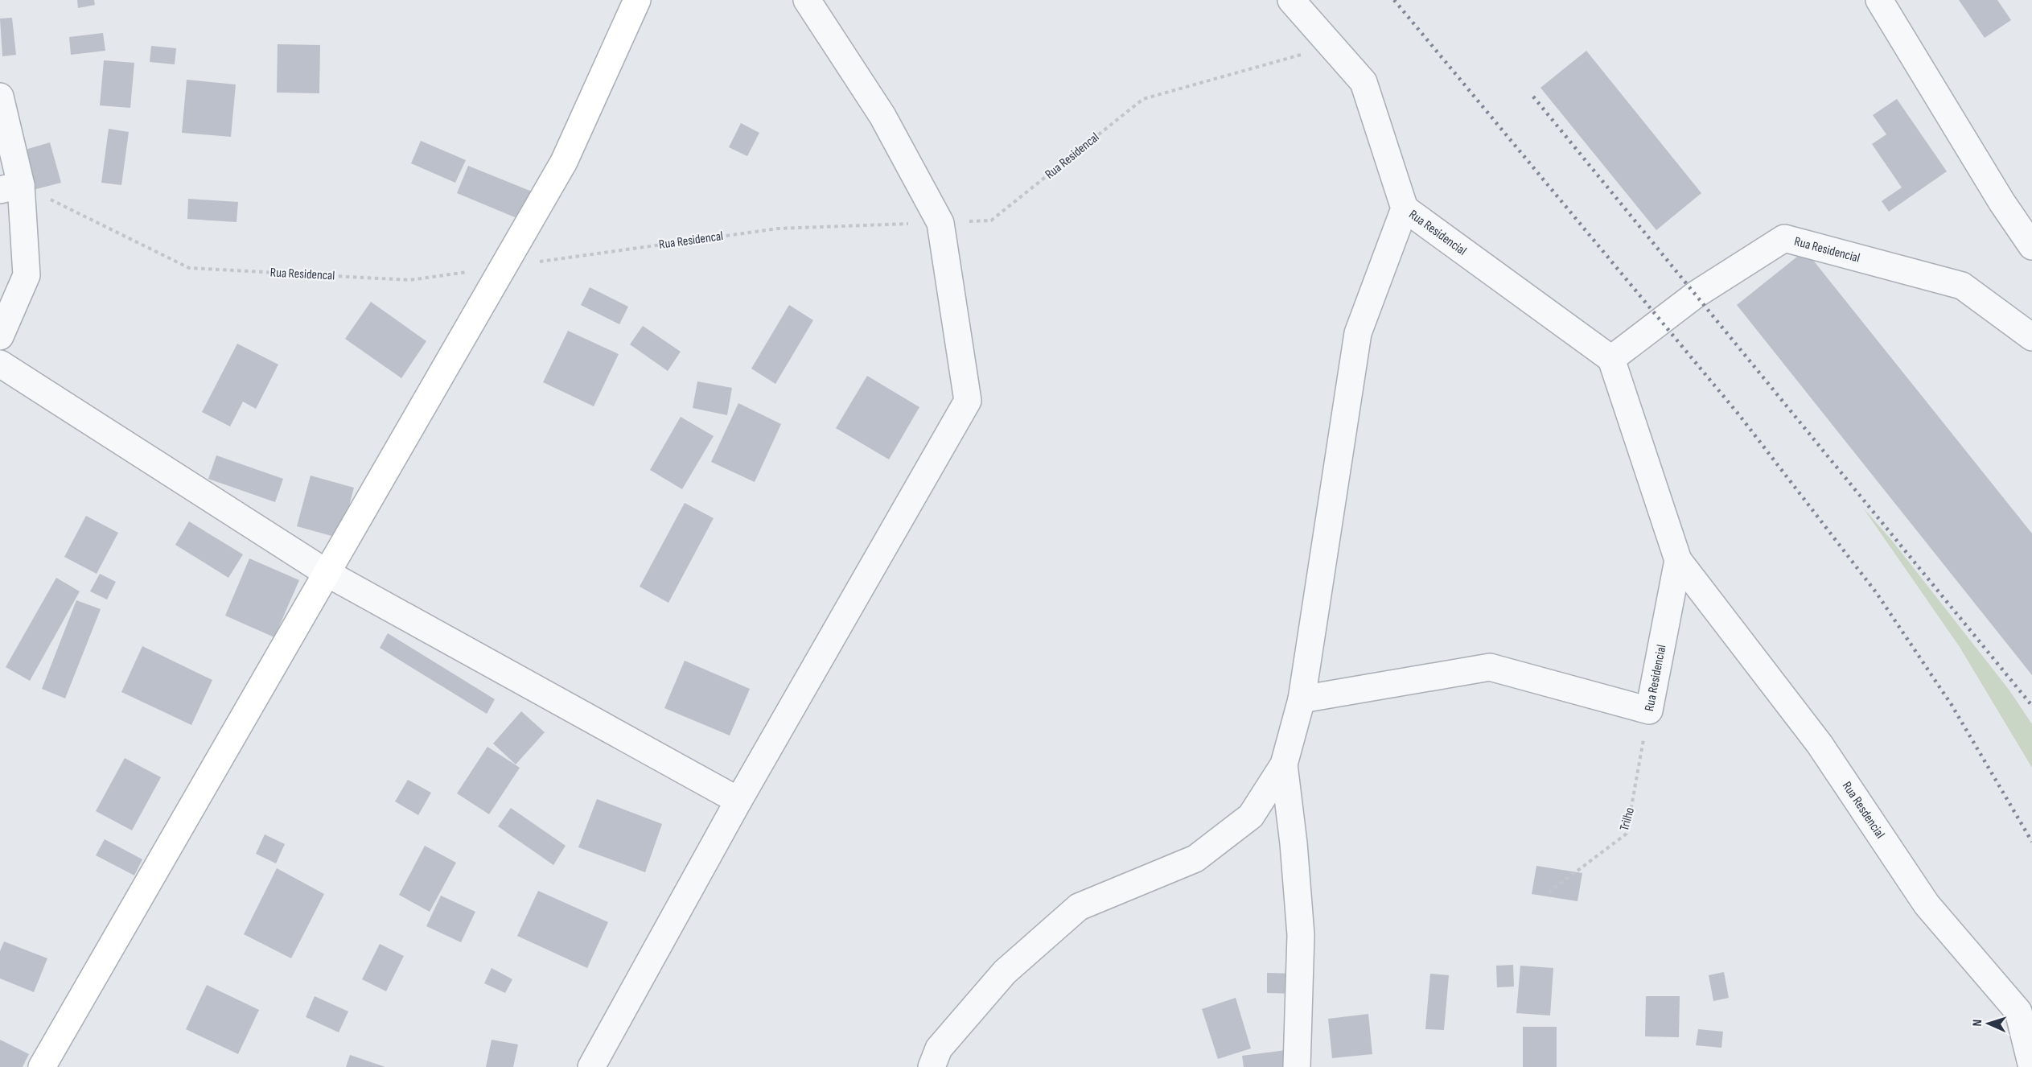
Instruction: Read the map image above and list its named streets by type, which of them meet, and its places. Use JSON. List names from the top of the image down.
{
  "streets": {
    "street": ["Rua Residencial", "Rua Resdencial"],
    "path": ["Rua Residencal", "Trilho"]
  },
  "crossings": [
    ["Rua Residencial", "Rua Resdencial"],
    ["Rua Residencial", "Trilho"]
  ],
  "north": "left"
}
